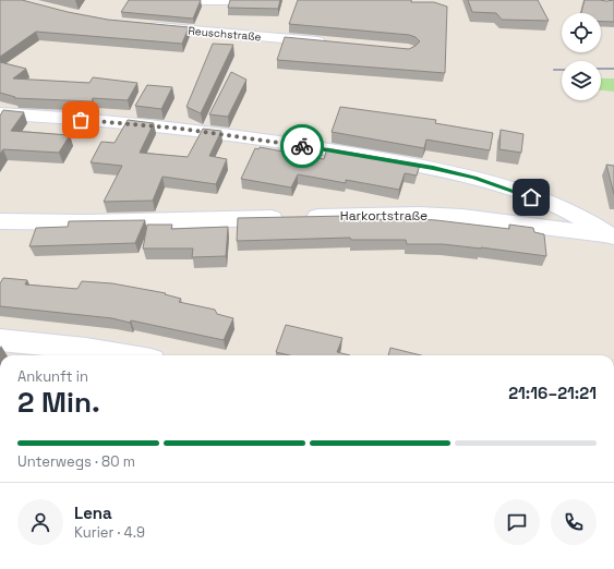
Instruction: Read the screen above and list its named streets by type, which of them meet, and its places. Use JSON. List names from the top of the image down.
{
  "streets": {
    "street": ["Reuschstraße", "Harkortstraße"]
  },
  "page": {
    "heading": ["2 Min.", "Ankunft in", "21:16–21:21"],
    "panel": ["Lena", "Kurier · 4.9"],
    "bar": "Unterwegs · 80 m"
  }
}
